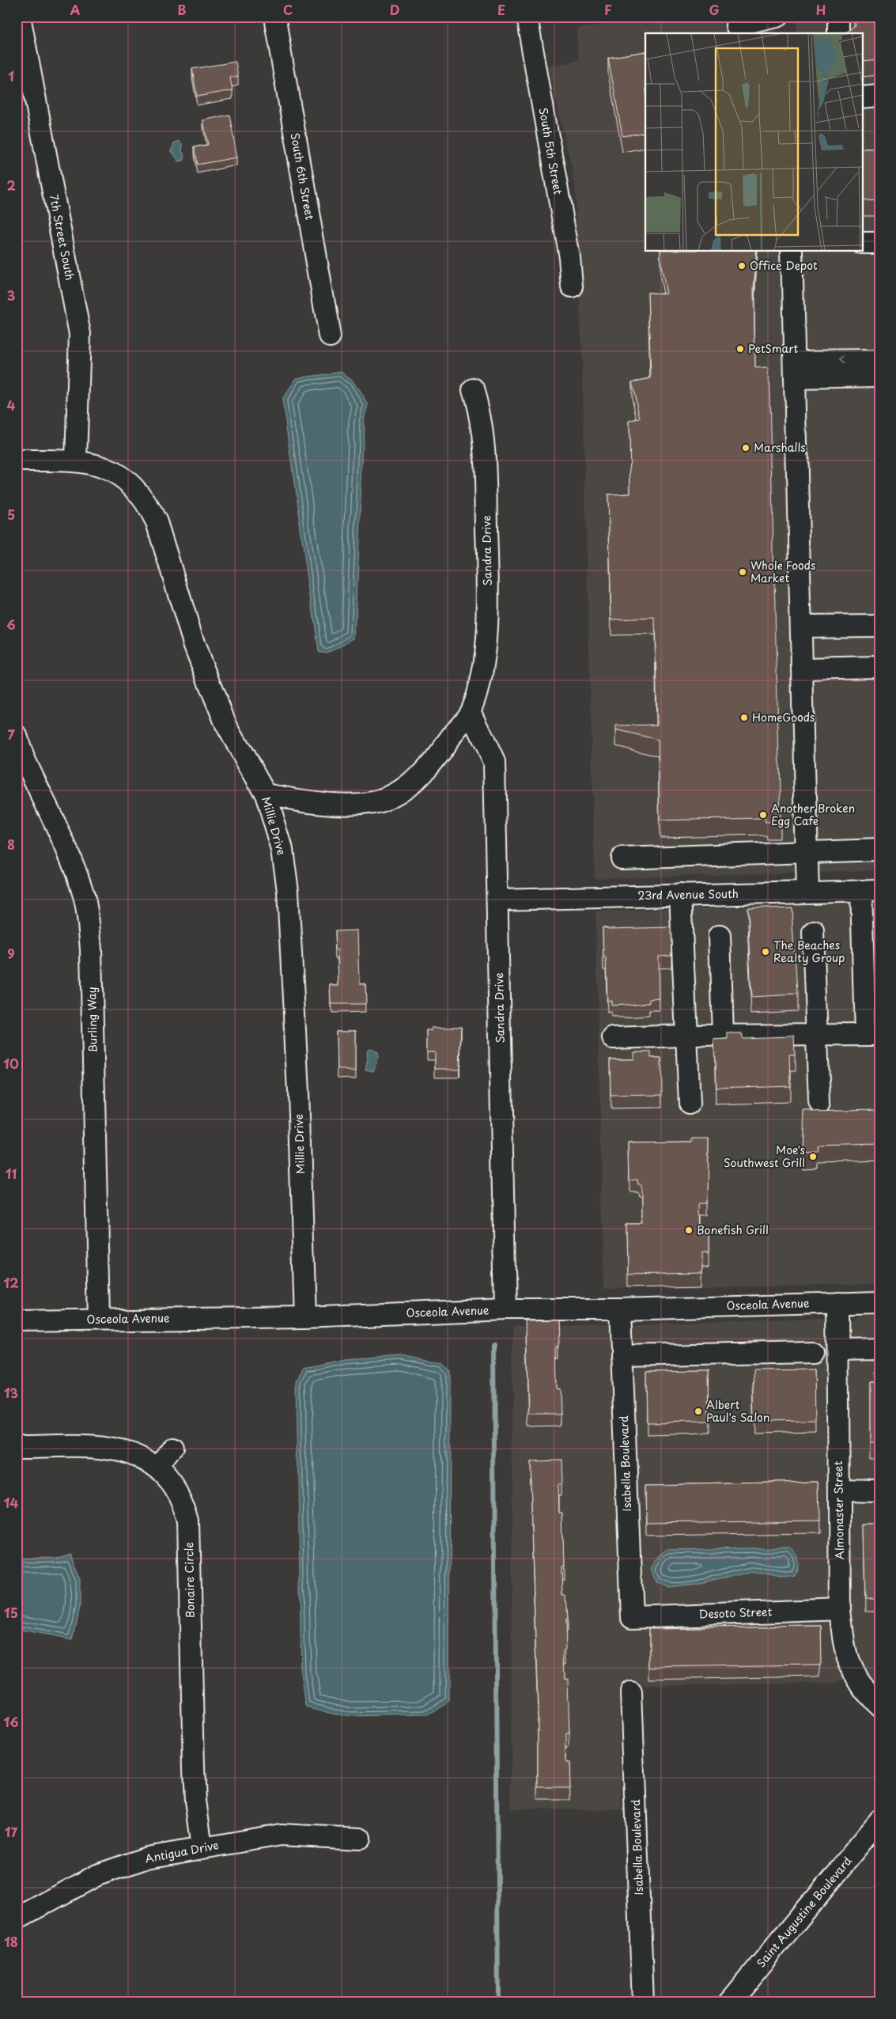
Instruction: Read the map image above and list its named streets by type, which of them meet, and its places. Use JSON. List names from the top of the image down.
{
  "streets": {
    "street": [
      "South 5th Street",
      "South 6th Street",
      "7th Street South",
      "Sandra Drive",
      "Millie Drive",
      "23rd Avenue South",
      "Burling Way",
      "Osceola Avenue",
      "Isabella Boulevard",
      "Almonaster Street",
      "Bonaire Circle",
      "Desoto Street",
      "Antigua Drive",
      "Saint Augustine Boulevard"
    ]
  },
  "crossings": [
    ["7th Street South", "Millie Drive"],
    ["Sandra Drive", "Millie Drive"],
    ["Sandra Drive", "23rd Avenue South"],
    ["Sandra Drive", "Osceola Avenue"],
    ["Millie Drive", "Osceola Avenue"],
    ["Burling Way", "Osceola Avenue"],
    ["Osceola Avenue", "Isabella Boulevard"],
    ["Osceola Avenue", "Almonaster Street"],
    ["Isabella Boulevard", "Desoto Street"],
    ["Almonaster Street", "Desoto Street"],
    ["Bonaire Circle", "Antigua Drive"]
  ],
  "places": [
    "Office Depot",
    "PetSmart",
    "Marshalls",
    "Whole Foods Market",
    "HomeGoods",
    "Another Broken Egg Cafe",
    "The Beaches Realty Group",
    "Moe's Southwest Grill",
    "Bonefish Grill",
    "Albert Paul's Salon"
  ],
  "grid": {
    "columns": [
      "A",
      "B",
      "C",
      "D",
      "E",
      "F",
      "G",
      "H"
    ],
    "rows": [
      "1",
      "2",
      "3",
      "4",
      "5",
      "6",
      "7",
      "8",
      "9",
      "10",
      "11",
      "12",
      "13",
      "14",
      "15",
      "16",
      "17",
      "18"
    ]
  }
}
